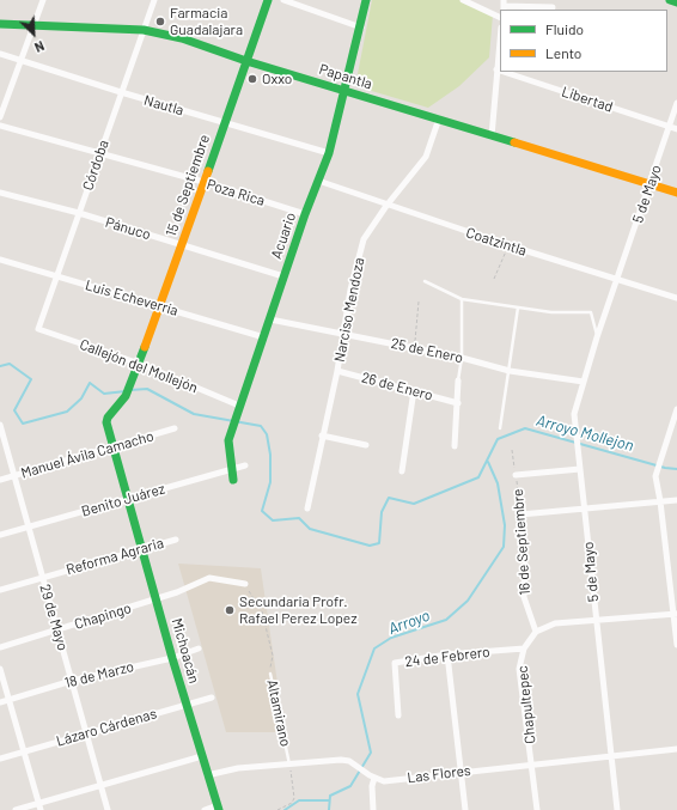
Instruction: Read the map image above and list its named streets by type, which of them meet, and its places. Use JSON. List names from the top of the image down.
{
  "streets": {
    "street": [
      "Papantla",
      "Libertad",
      "Nautla",
      "Córdoba",
      "15 de Septiembre",
      "Poza Rica",
      "5 de Mayo",
      "Pánuco",
      "Acuario",
      "Coatzintla",
      "Luis Echeverría",
      "Narciso Mendoza",
      "25 de Enero",
      "Callejón del Mollejón",
      "26 de Enero",
      "Manuel Ávila Camacho",
      "Benito Juárez",
      "16 de Septiembre",
      "Reforma Agraria",
      "Chapingo",
      "29 de Mayo",
      "Michoacán",
      "24 de Febrero",
      "18 de Marzo",
      "Chapultepec",
      "Lázaro Cárdenas",
      "Las Flores"
    ],
    "lane": ["Altamirano"]
  },
  "crossings": [
    ["Papantla", "Córdoba"],
    ["Papantla", "15 de Septiembre"],
    ["Papantla", "5 de Mayo"],
    ["Papantla", "Acuario"],
    ["Papantla", "Narciso Mendoza"],
    ["Libertad", "5 de Mayo"],
    ["Nautla", "Córdoba"],
    ["Nautla", "15 de Septiembre"],
    ["Nautla", "Acuario"],
    ["Córdoba", "Poza Rica"],
    ["Córdoba", "Pánuco"],
    ["Córdoba", "Luis Echeverría"],
    ["Córdoba", "Callejón del Mollejón"],
    ["15 de Septiembre", "Poza Rica"],
    ["15 de Septiembre", "Pánuco"],
    ["15 de Septiembre", "Luis Echeverría"],
    ["15 de Septiembre", "Callejón del Mollejón"],
    ["15 de Septiembre", "Michoacán"],
    ["Poza Rica", "Acuario"],
    ["5 de Mayo", "Coatzintla"],
    ["5 de Mayo", "25 de Enero"],
    ["5 de Mayo", "Las Flores"],
    ["Pánuco", "Acuario"],
    ["Acuario", "Coatzintla"],
    ["Acuario", "Luis Echeverría"],
    ["Acuario", "25 de Enero"],
    ["Acuario", "Callejón del Mollejón"],
    ["Acuario", "Benito Juárez"],
    ["Coatzintla", "Narciso Mendoza"],
    ["Narciso Mendoza", "25 de Enero"],
    ["Narciso Mendoza", "26 de Enero"],
    ["Manuel Ávila Camacho", "29 de Mayo"],
    ["Manuel Ávila Camacho", "Michoacán"],
    ["Benito Juárez", "29 de Mayo"],
    ["Benito Juárez", "Michoacán"],
    ["16 de Septiembre", "Chapultepec"],
    ["Reforma Agraria", "29 de Mayo"],
    ["Reforma Agraria", "Michoacán"],
    ["Chapingo", "29 de Mayo"],
    ["Chapingo", "Michoacán"],
    ["Chapingo", "Altamirano"],
    ["29 de Mayo", "18 de Marzo"],
    ["29 de Mayo", "Lázaro Cárdenas"],
    ["Michoacán", "18 de Marzo"],
    ["Michoacán", "Lázaro Cárdenas"],
    ["24 de Febrero", "Chapultepec"],
    ["Chapultepec", "Las Flores"]
  ],
  "water": ["Arroyo Mollejon", "Arroyo"],
  "places": ["Farmacia Guadalajara", "Oxxo", "Secundaria Profr. Rafael Perez Lopez"],
  "legend": ["Fluido", "Lento"],
  "north": "bottom right"
}
